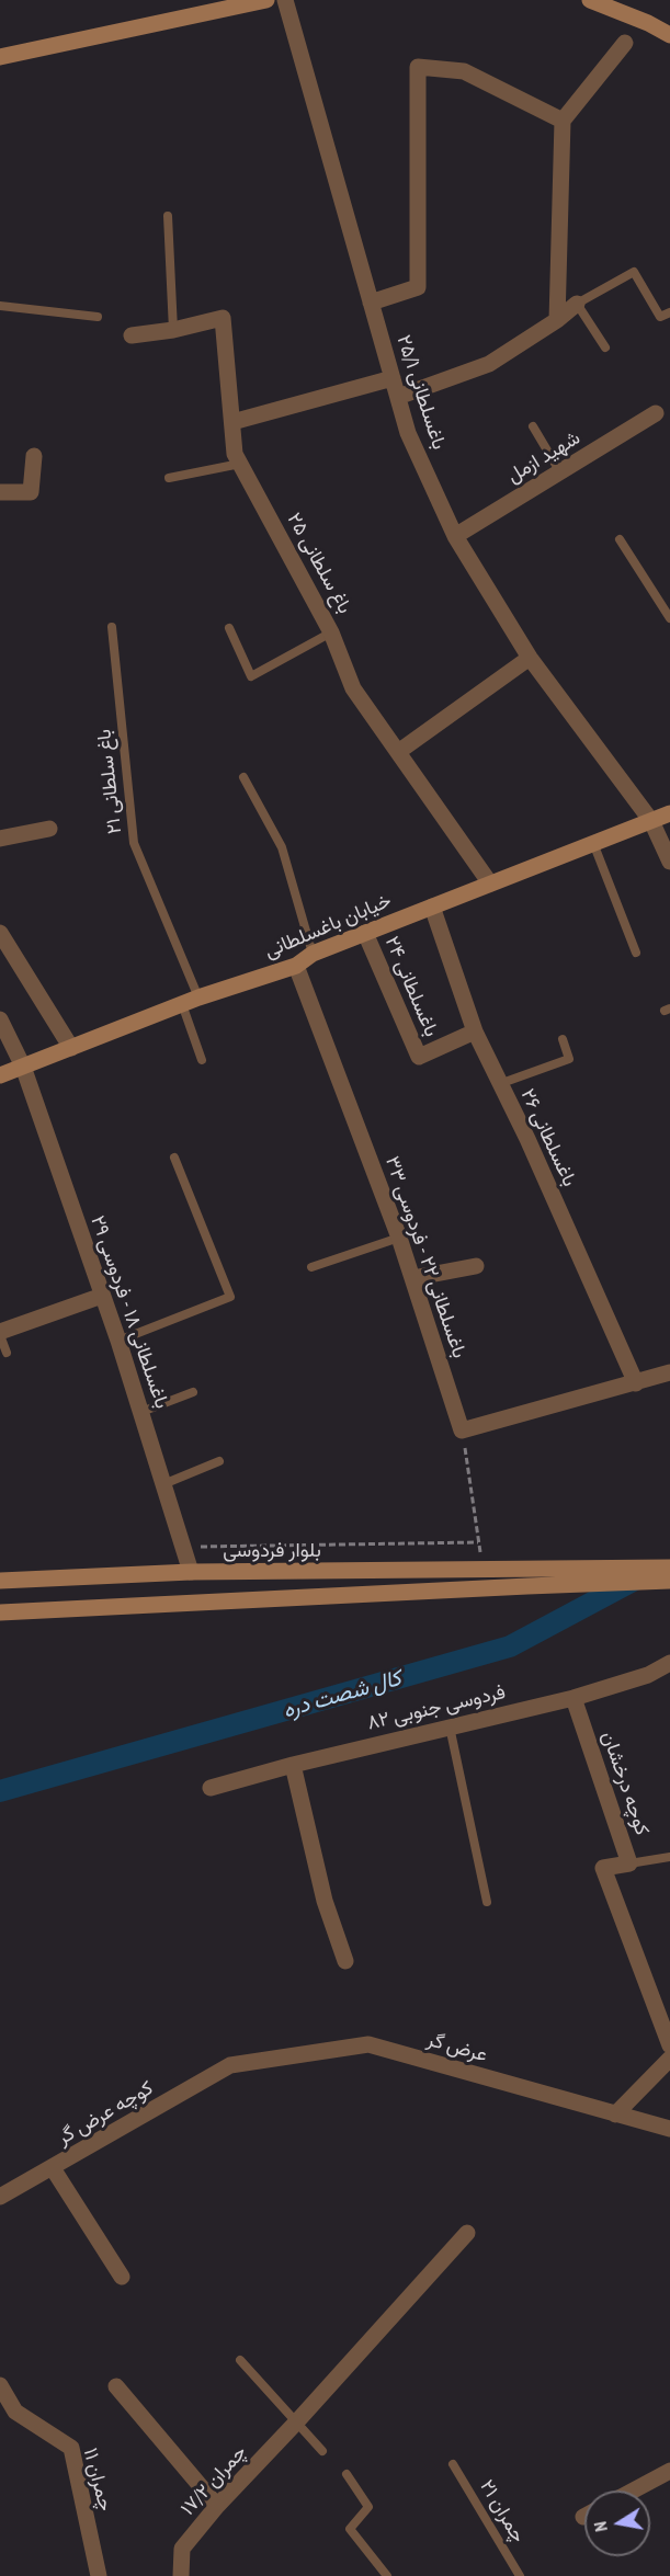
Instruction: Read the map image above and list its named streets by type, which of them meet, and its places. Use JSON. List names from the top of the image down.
{
  "streets": {
    "main road": ["خیابان باغسلطانی", "بلوار فردوسی"],
    "street": [
      "باغسلطانی ۲۵/۱",
      "شهید ازمل",
      "باغ سلطانی ۲۵",
      "باغسلطانی ۲۴",
      "باغسلطانی ۲۶",
      "باغسلطانی ۲۲ - فردوسی ۳۳",
      "باغسلطانی ۱۸ - فردوسی ۲۹",
      "فردوسی جنوبی ۸۲",
      "کوچه درخشان",
      "عرض گر",
      "کوچه عرض گر",
      "چمران ۱۱",
      "چمران ۱۷/۲"
    ],
    "lane": ["باغ سلطانی ۲۱", "چمران ۲۱"]
  },
  "crossings": [
    ["باغسلطانی ۲۵/۱", "شهید ازمل"],
    ["باغسلطانی ۲۵/۱", "خیابان باغسلطانی"],
    ["باغ سلطانی ۲۵", "خیابان باغسلطانی"],
    ["باغ سلطانی ۲۱", "خیابان باغسلطانی"],
    ["خیابان باغسلطانی", "باغسلطانی ۲۴"],
    ["خیابان باغسلطانی", "باغسلطانی ۲۶"],
    ["خیابان باغسلطانی", "باغسلطانی ۲۲ - فردوسی ۳۳"],
    ["خیابان باغسلطانی", "باغسلطانی ۱۸ - فردوسی ۲۹"],
    ["باغسلطانی ۲۴", "باغسلطانی ۲۶"],
    ["باغسلطانی ۱۸ - فردوسی ۲۹", "بلوار فردوسی"],
    ["فردوسی جنوبی ۸۲", "کوچه درخشان"],
    ["عرض گر", "کوچه عرض گر"]
  ],
  "water": ["کال شصت دره"],
  "north": "left"
}
